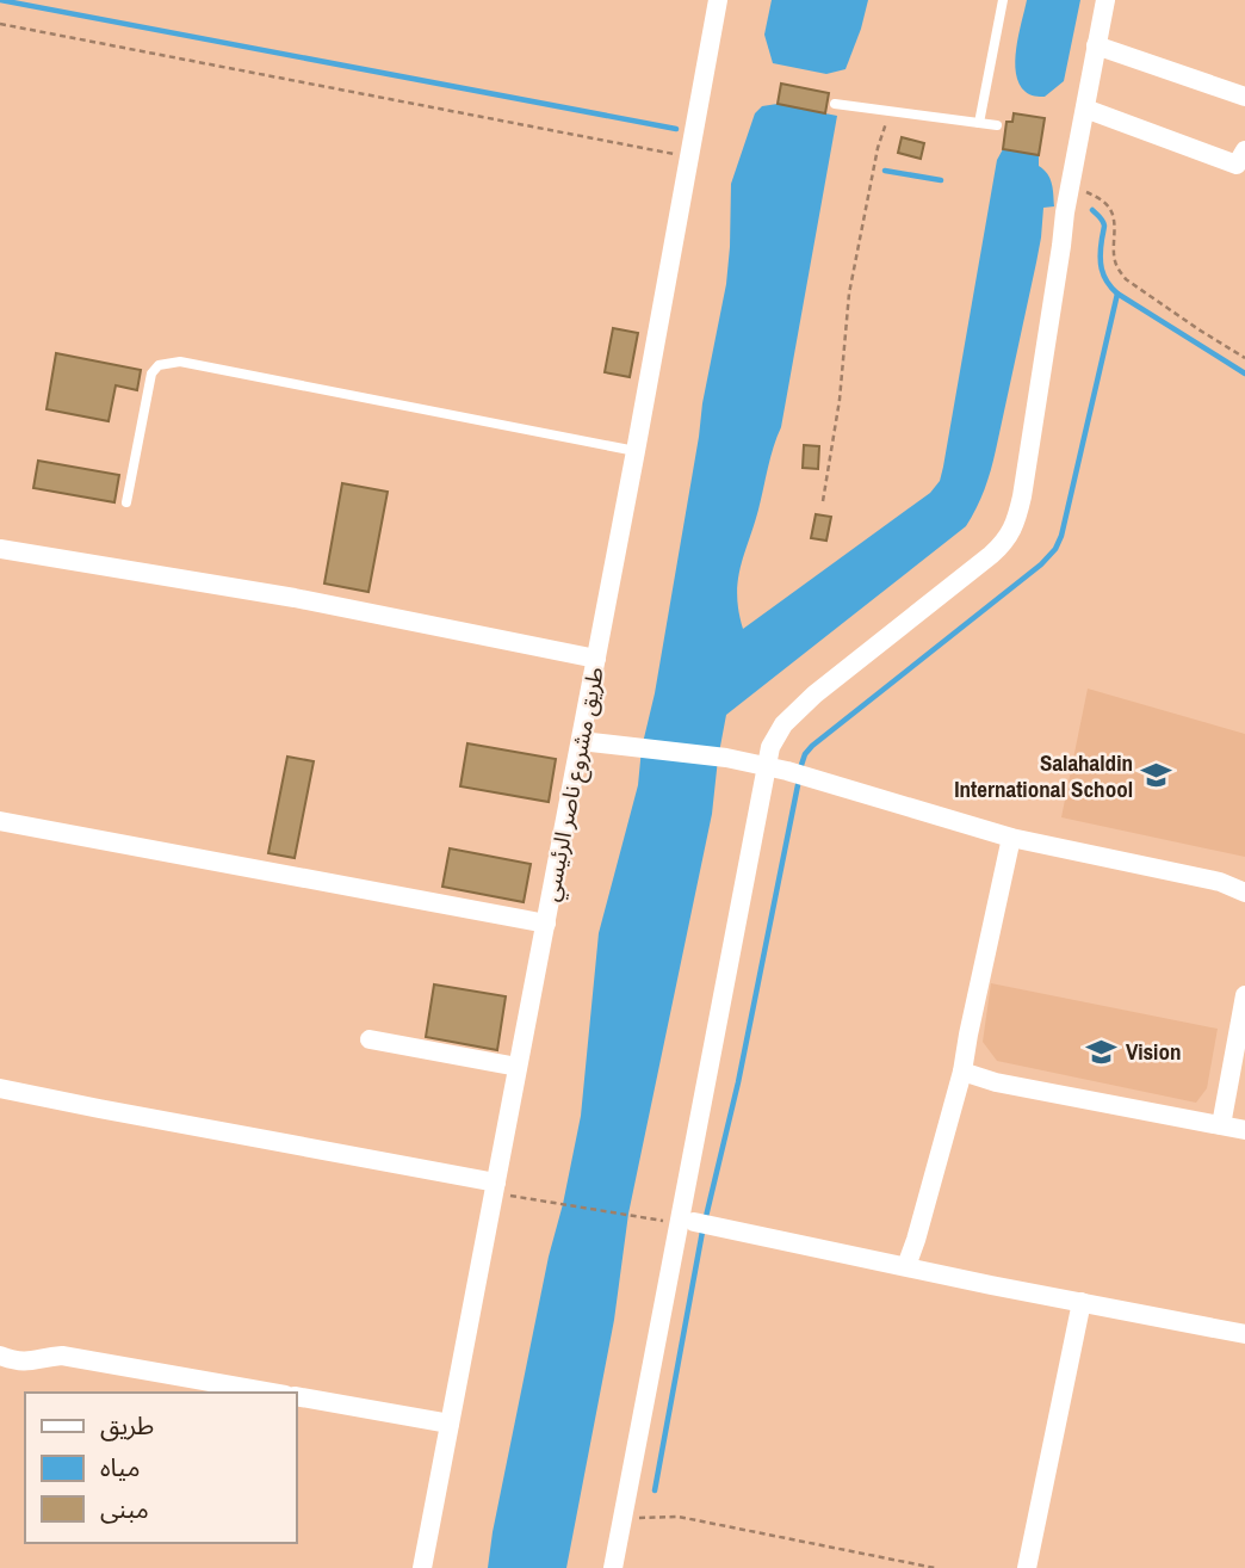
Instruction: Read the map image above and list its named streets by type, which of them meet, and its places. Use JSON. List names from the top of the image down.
{
  "streets": {
    "street": ["طريق مشروع ناصر الرئيسي"]
  },
  "places": {
    "school or university": ["Salahaldin International School", "Vision"]
  },
  "legend": ["طريق", "مياه", "مبنى"]
}
